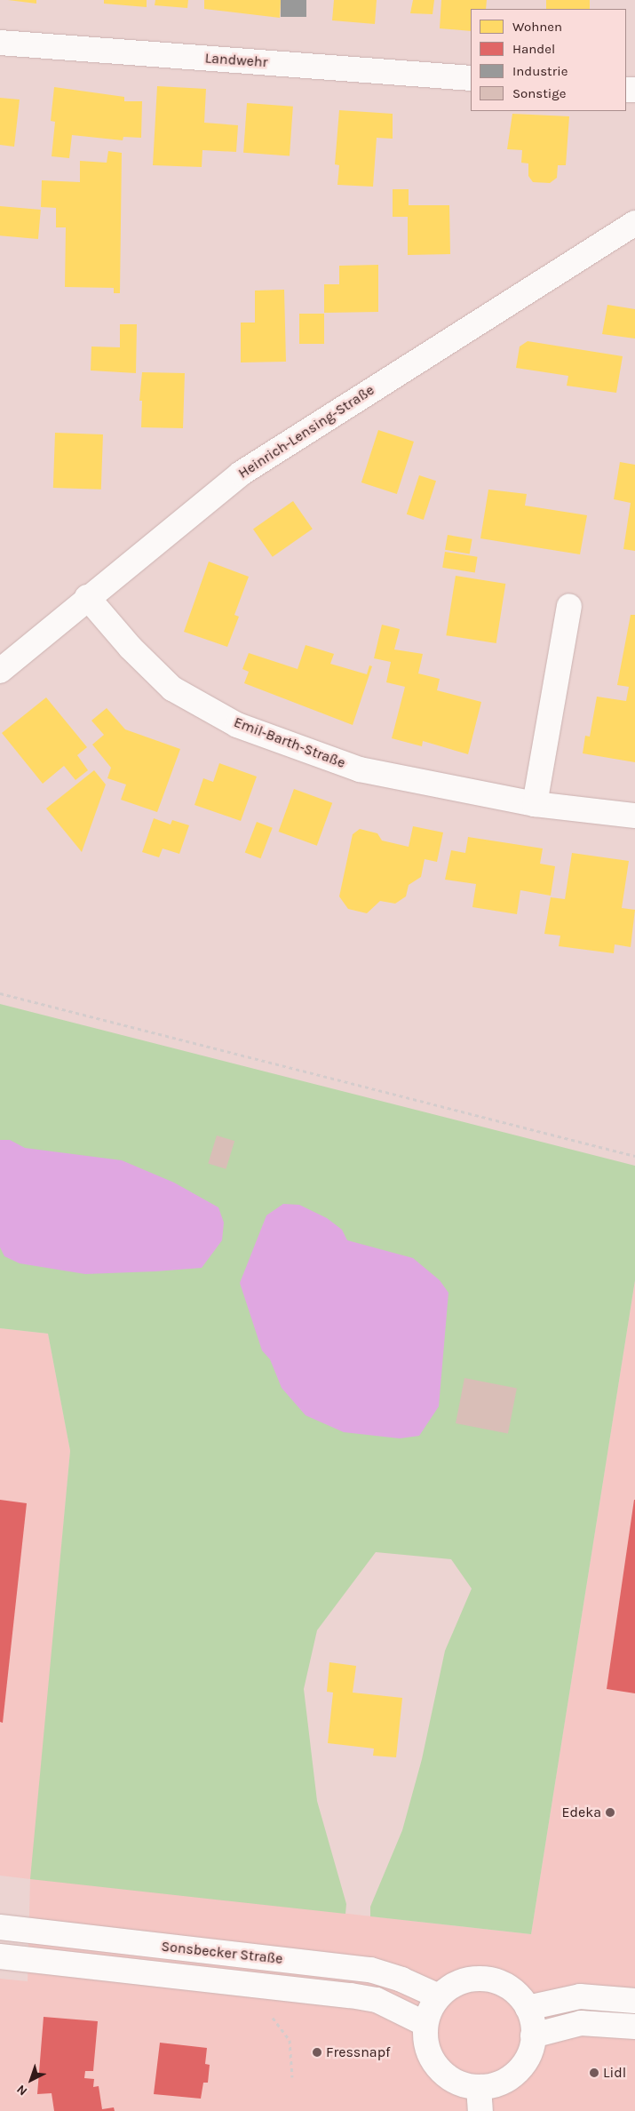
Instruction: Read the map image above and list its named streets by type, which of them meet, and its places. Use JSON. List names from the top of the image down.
{
  "streets": {
    "street": [
      "Landwehr",
      "Heinrich-Lensing-Straße",
      "Emil-Barth-Straße",
      "Sonsbecker Straße"
    ]
  },
  "crossings": [
    ["Heinrich-Lensing-Straße", "Emil-Barth-Straße"]
  ],
  "places": ["Edeka", "Fressnapf", "Lidl"],
  "legend": [
    "Wohnen",
    "Handel",
    "Industrie",
    "Sonstige"
  ],
  "north": "bottom left"
}
